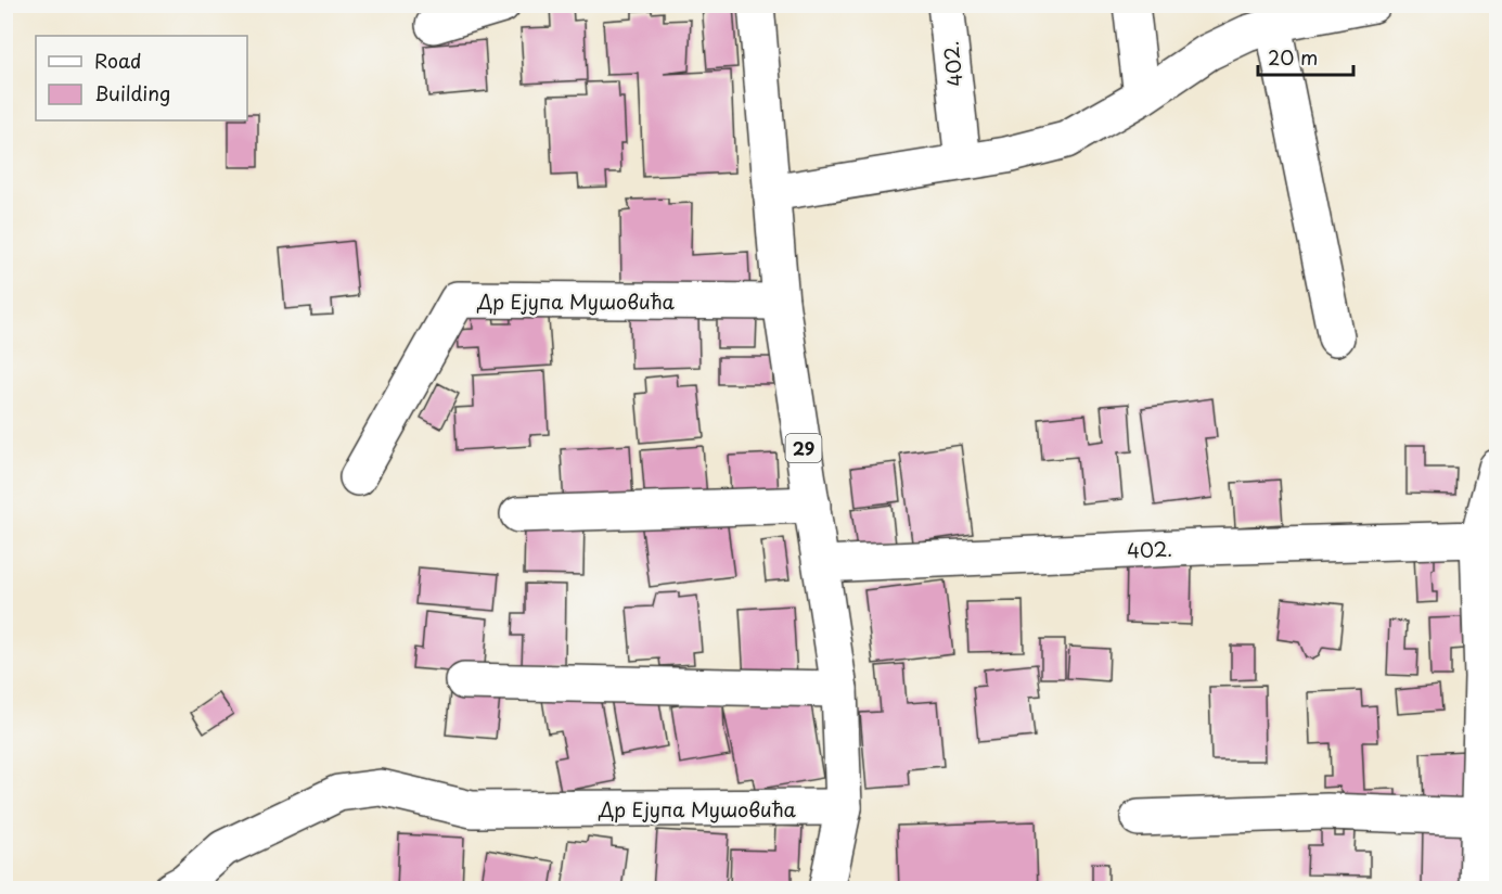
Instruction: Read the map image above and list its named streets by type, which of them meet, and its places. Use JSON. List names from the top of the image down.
{
  "streets": {
    "street": ["402.", "Др Ејупа Мушовића", "29"]
  },
  "crossings": [
    ["402.", "29"],
    ["Др Ејупа Мушовића", "29"]
  ],
  "legend": ["Road", "Building"],
  "scale_bar": "20 m"
}
